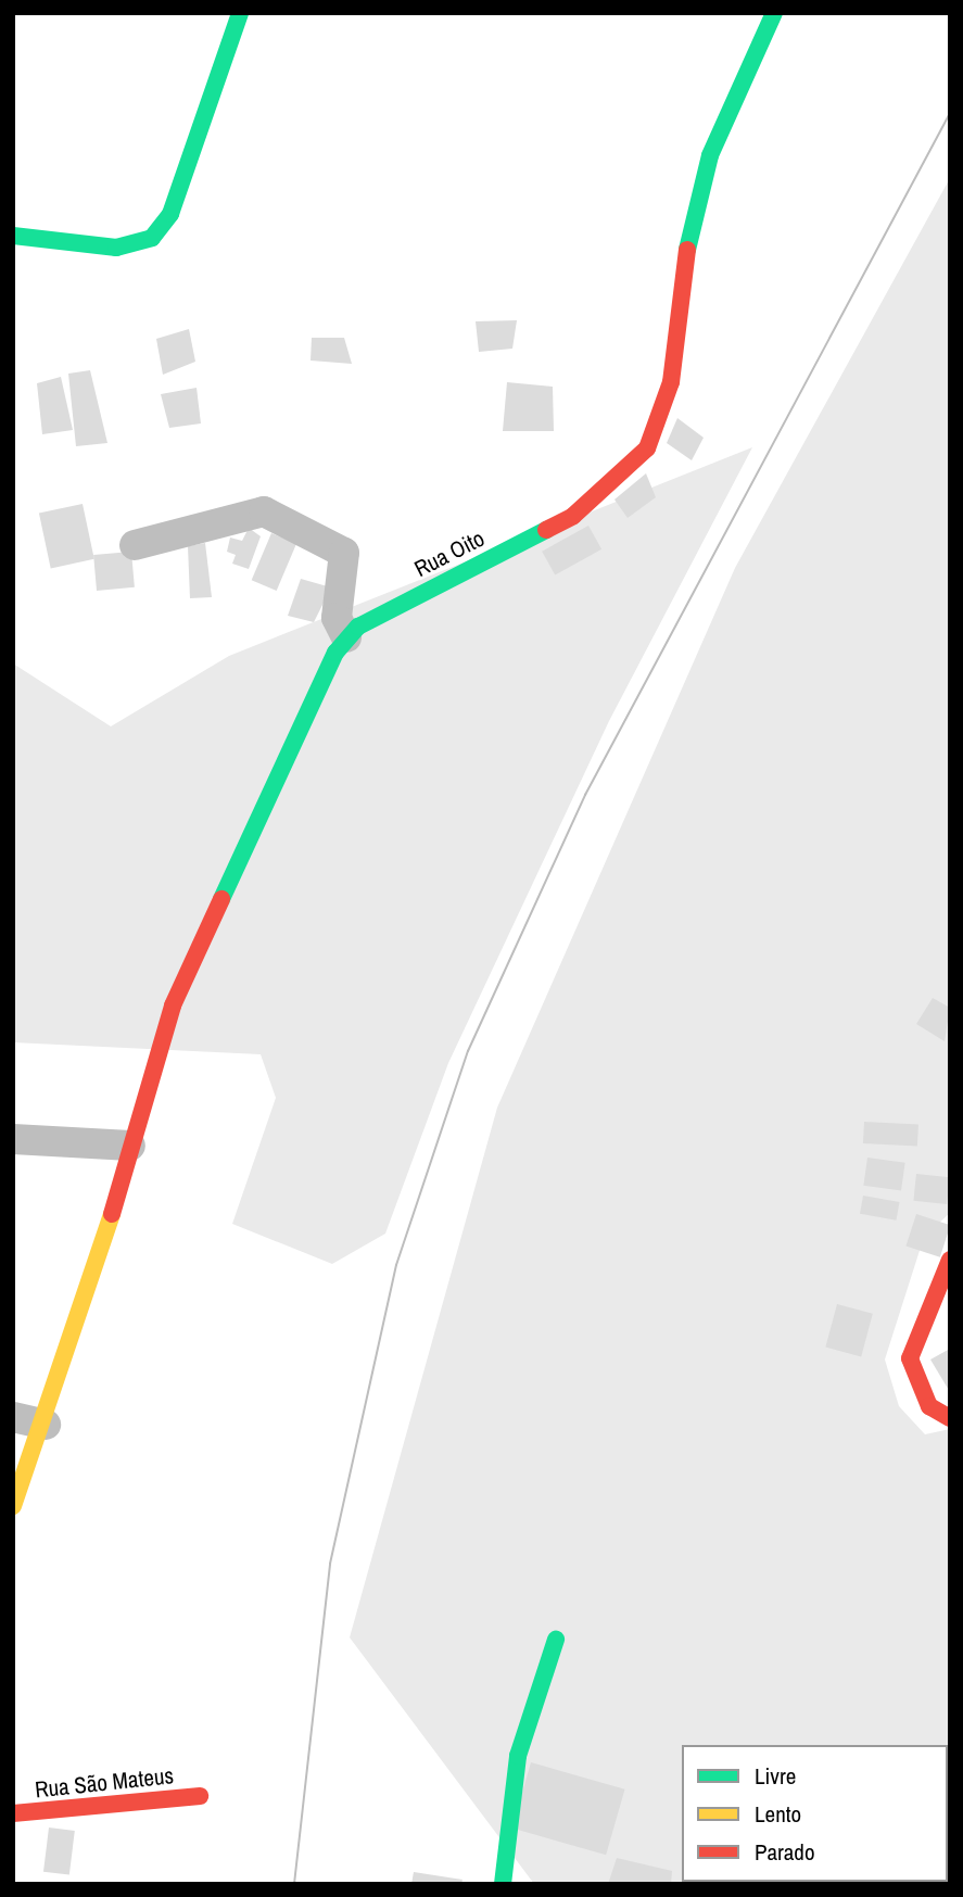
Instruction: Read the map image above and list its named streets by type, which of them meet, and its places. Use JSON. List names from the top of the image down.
{
  "streets": {
    "street": ["Rua Oito", "Rua São Mateus"]
  },
  "legend": ["Livre", "Lento", "Parado"]
}
